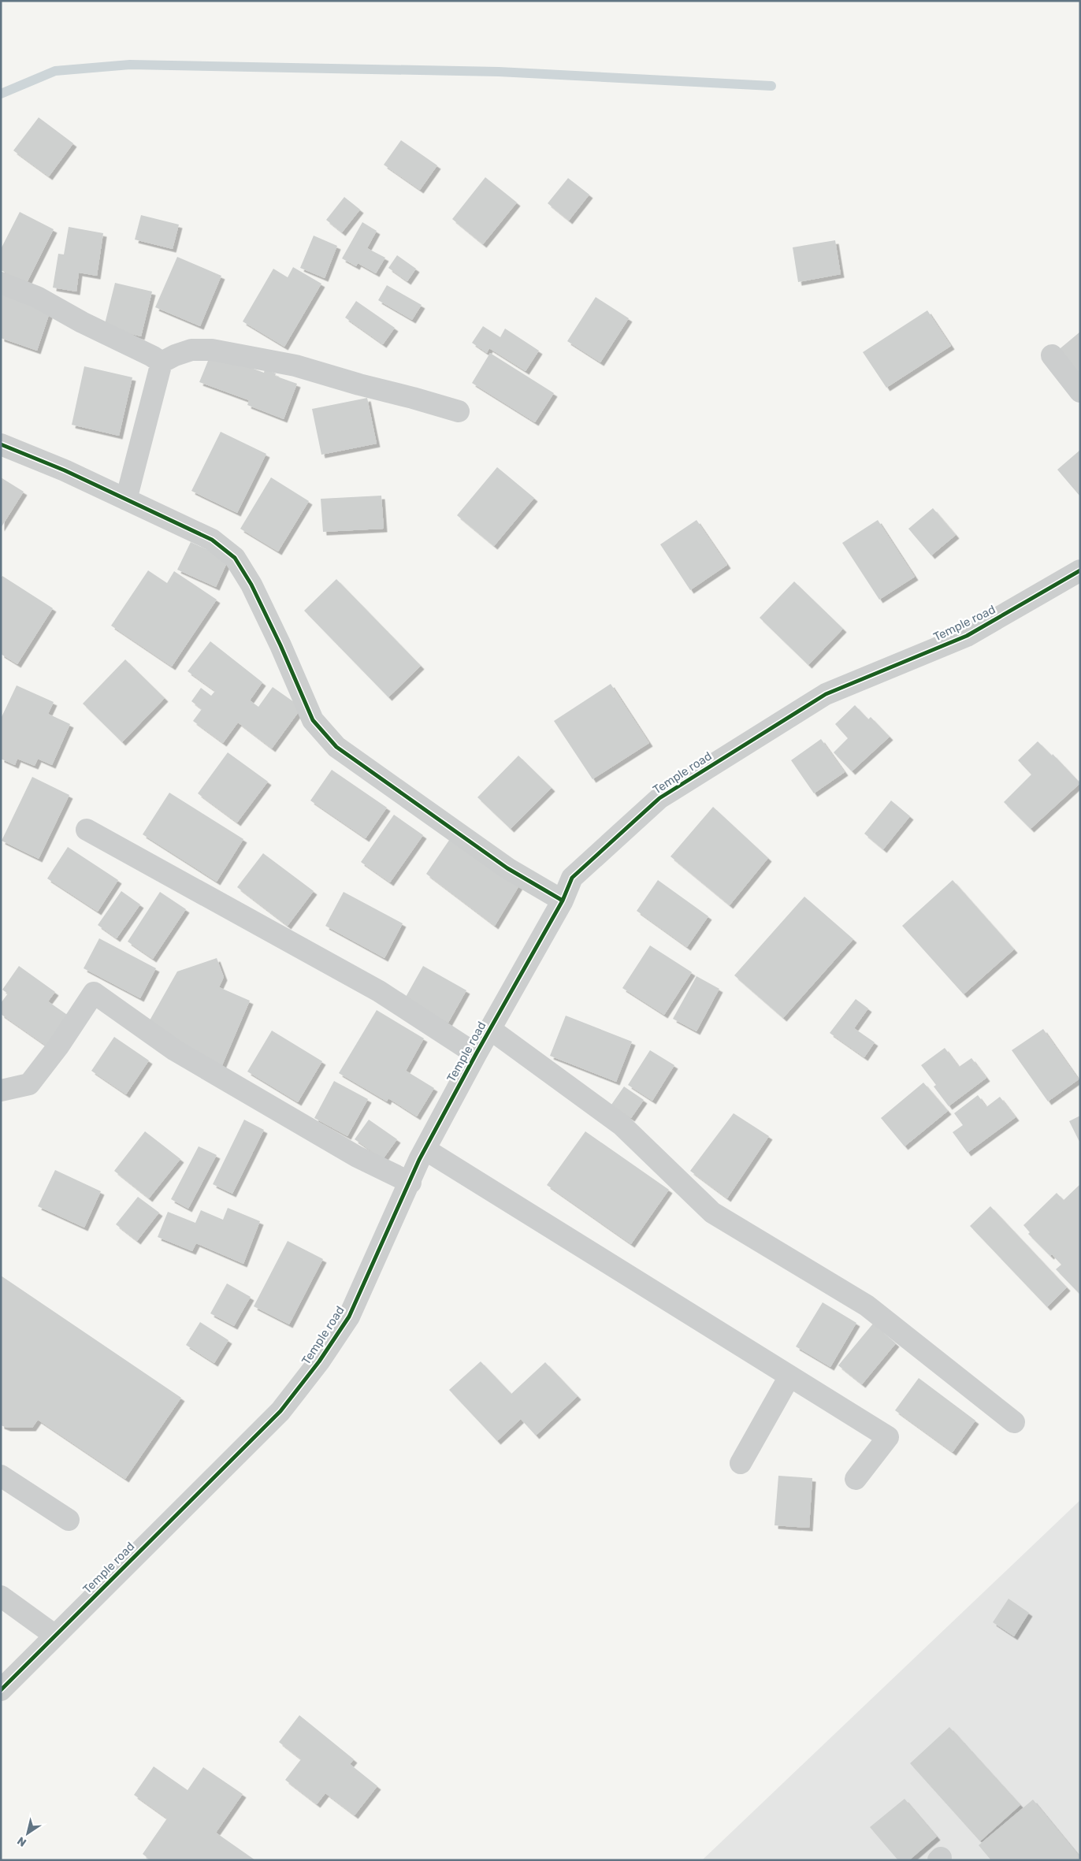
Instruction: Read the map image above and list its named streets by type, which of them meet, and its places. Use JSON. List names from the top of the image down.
{
  "streets": {
    "street": ["Temple road"]
  },
  "north": "bottom left"
}
